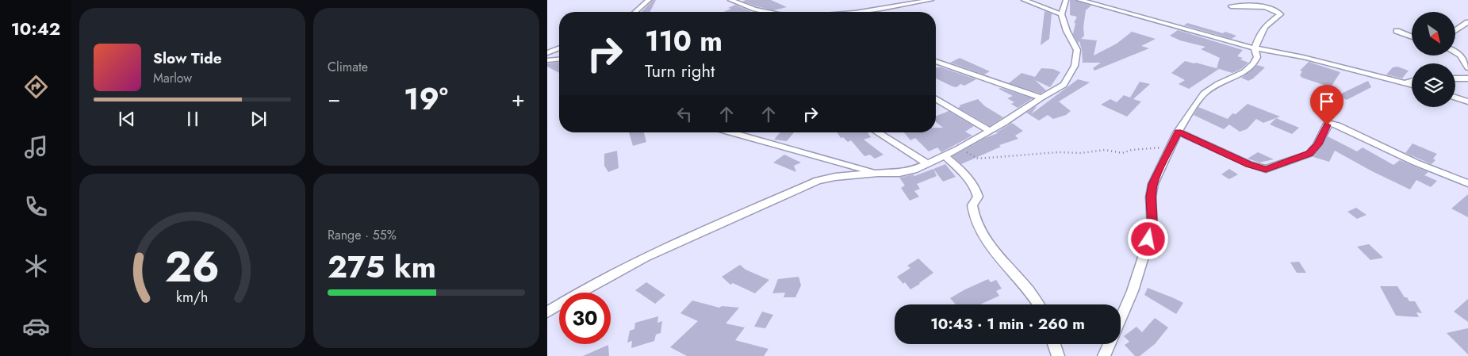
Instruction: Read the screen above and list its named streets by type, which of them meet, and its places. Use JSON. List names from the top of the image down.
{
  "north": "bottom right",
  "page": {
    "tabs": "10:42",
    "tile": [
      "Climate",
      ["Range · 55%", "275 km"]
    ],
    "turn": ["110 m", "Turn right"],
    "song": ["Slow Tide", "Marlow"],
    "heat": ["−", "19°", "+"],
    "limit": "30",
    "trip": "10:43 · 1 min · 260 m",
    "gauge": ["26", "km/h"]
  }
}
